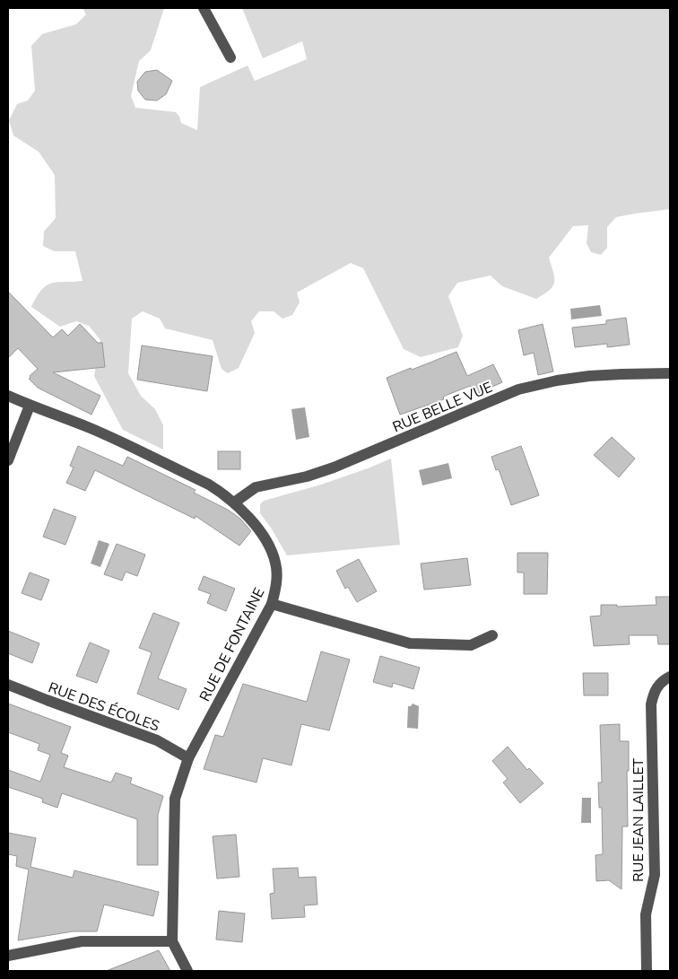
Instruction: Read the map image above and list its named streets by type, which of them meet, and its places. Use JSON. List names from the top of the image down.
{
  "streets": {
    "street": [
      "RUE BELLE VUE",
      "RUE DE FONTAINE",
      "RUE DES ÉCOLES",
      "RUE JEAN LAILLET"
    ]
  },
  "crossings": [
    ["RUE BELLE VUE", "RUE DE FONTAINE"],
    ["RUE DE FONTAINE", "RUE DES ÉCOLES"]
  ]
}
